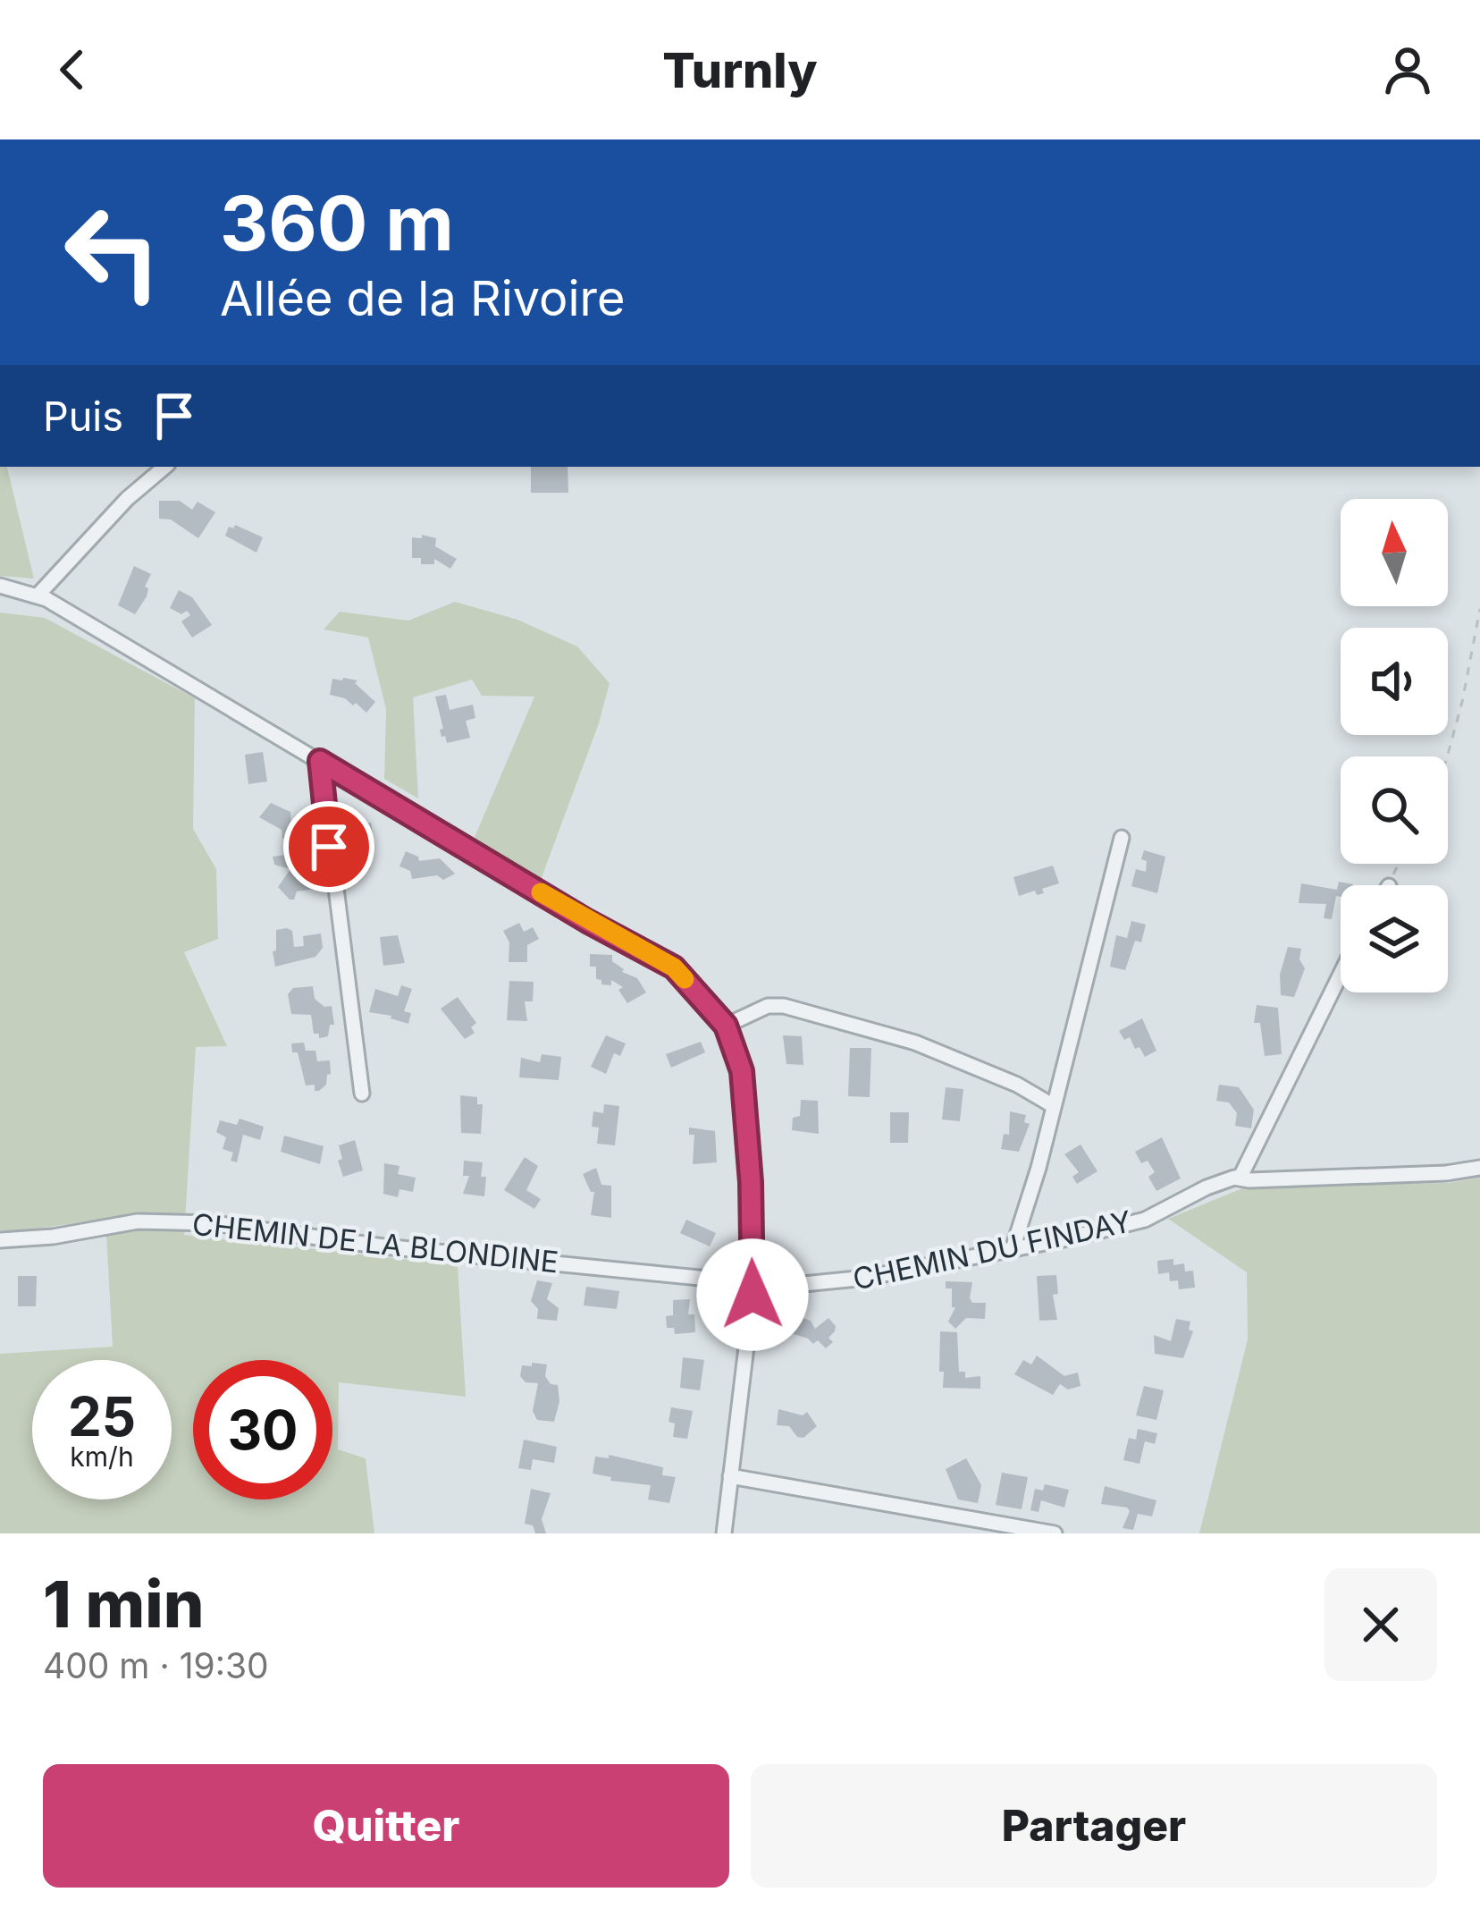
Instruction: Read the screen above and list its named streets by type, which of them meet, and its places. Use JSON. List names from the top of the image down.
{
  "streets": {
    "street": ["CHEMIN DE LA BLONDINE", "CHEMIN DU FINDAY"]
  },
  "crossings": [
    ["CHEMIN DE LA BLONDINE", "CHEMIN DU FINDAY"]
  ],
  "north": "top",
  "page": {
    "header": "Turnly",
    "turn": ["360 m", "Allée de la Rivoire"],
    "then": "Puis",
    "speed": "25 km/h",
    "limit": "30",
    "heading": ["1 min", "400 m · 19:30"],
    "buttons": ["Quitter", "Partager"]
  }
}
